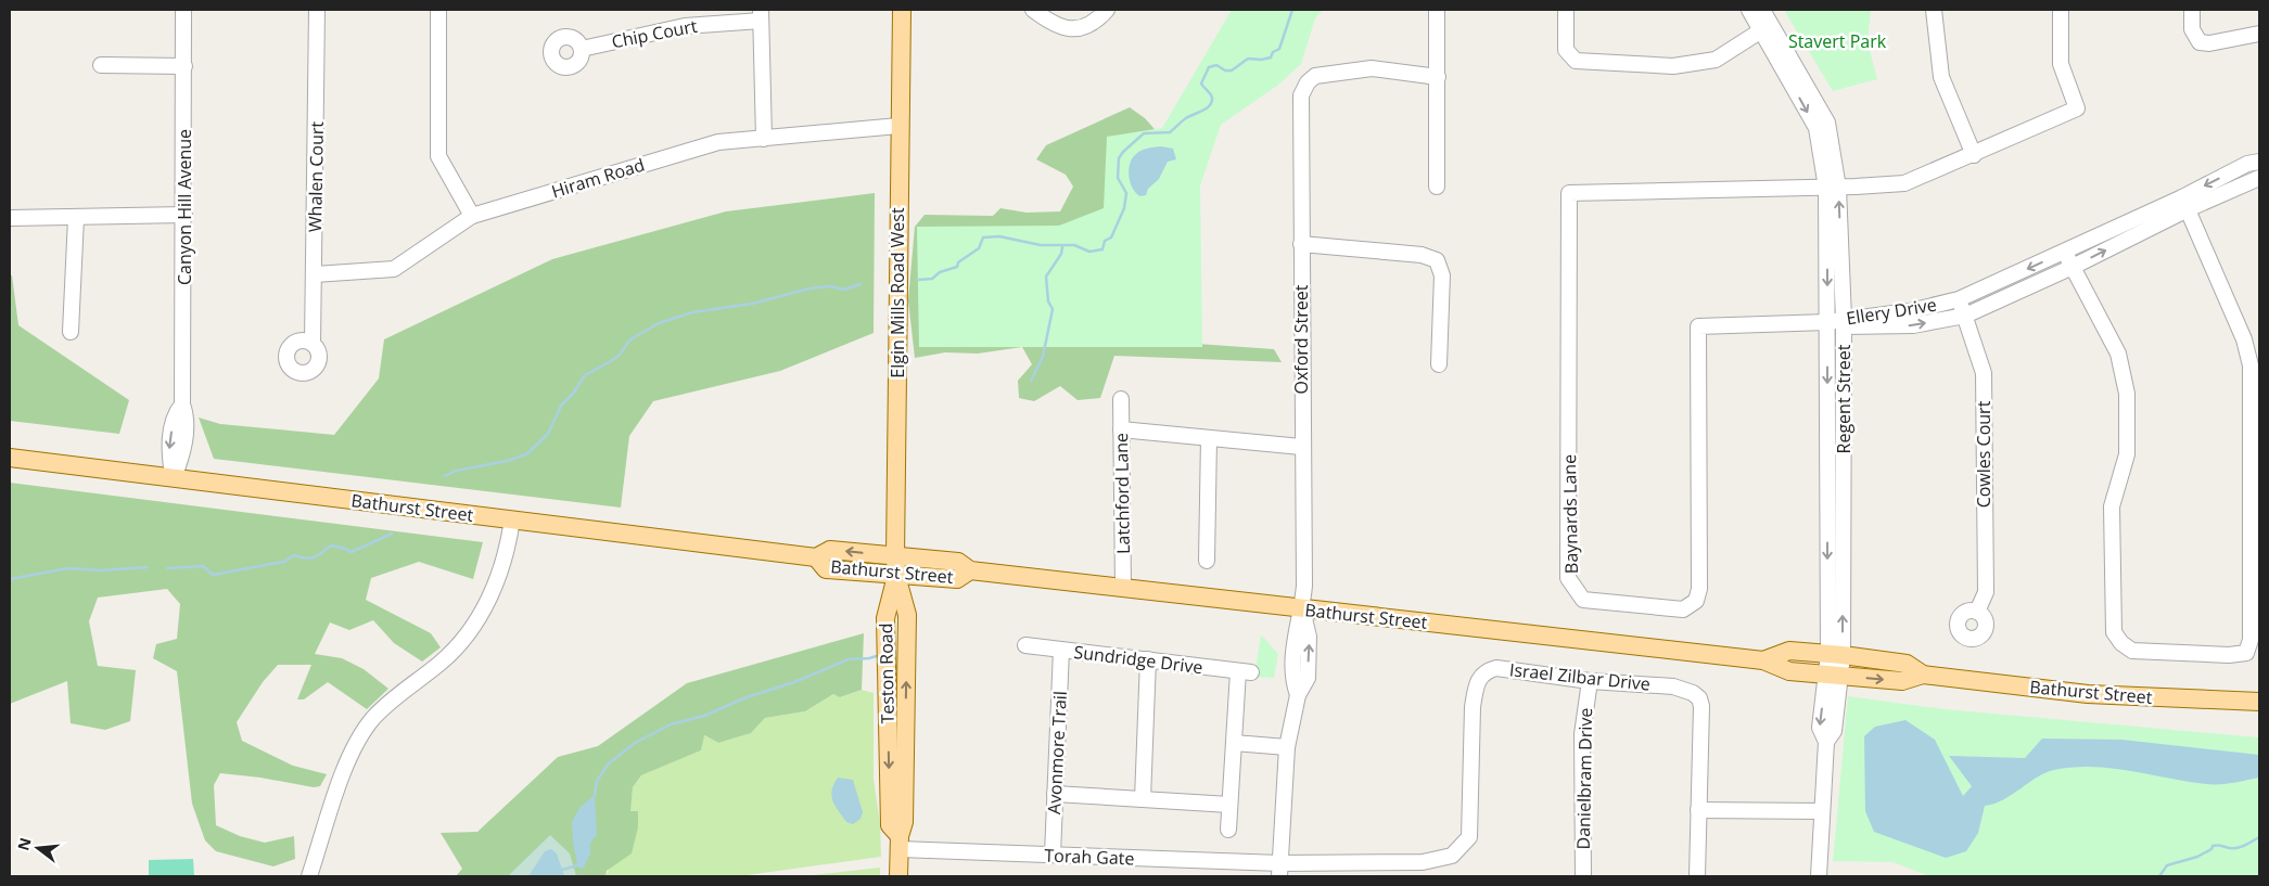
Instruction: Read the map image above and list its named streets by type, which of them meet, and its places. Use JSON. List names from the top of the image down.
{
  "streets": {
    "main road": ["Elgin Mills Road West", "Bathurst Street", "Teston Road"],
    "street": [
      "Chip Court",
      "Whalen Court",
      "Hiram Road",
      "Canyon Hill Avenue",
      "Ellery Drive",
      "Oxford Street",
      "Regent Street",
      "Cowles Court",
      "Latchford Lane",
      "Baynards Lane",
      "Sundridge Drive",
      "Israel Zilbar Drive",
      "Avonmore Trail",
      "Danielbram Drive",
      "Torah Gate"
    ]
  },
  "crossings": [
    ["Whalen Court", "Hiram Road"],
    ["Hiram Road", "Elgin Mills Road West"],
    ["Canyon Hill Avenue", "Bathurst Street"],
    ["Elgin Mills Road West", "Bathurst Street"],
    ["Elgin Mills Road West", "Teston Road"],
    ["Ellery Drive", "Regent Street"],
    ["Ellery Drive", "Cowles Court"],
    ["Ellery Drive", "Baynards Lane"],
    ["Oxford Street", "Bathurst Street"],
    ["Oxford Street", "Israel Zilbar Drive"],
    ["Oxford Street", "Torah Gate"],
    ["Regent Street", "Bathurst Street"],
    ["Regent Street", "Baynards Lane"],
    ["Latchford Lane", "Bathurst Street"],
    ["Bathurst Street", "Teston Road"],
    ["Sundridge Drive", "Avonmore Trail"],
    ["Teston Road", "Torah Gate"],
    ["Israel Zilbar Drive", "Danielbram Drive"],
    ["Israel Zilbar Drive", "Torah Gate"],
    ["Avonmore Trail", "Torah Gate"]
  ],
  "parks": ["Stavert Park"],
  "north": "left"
}
